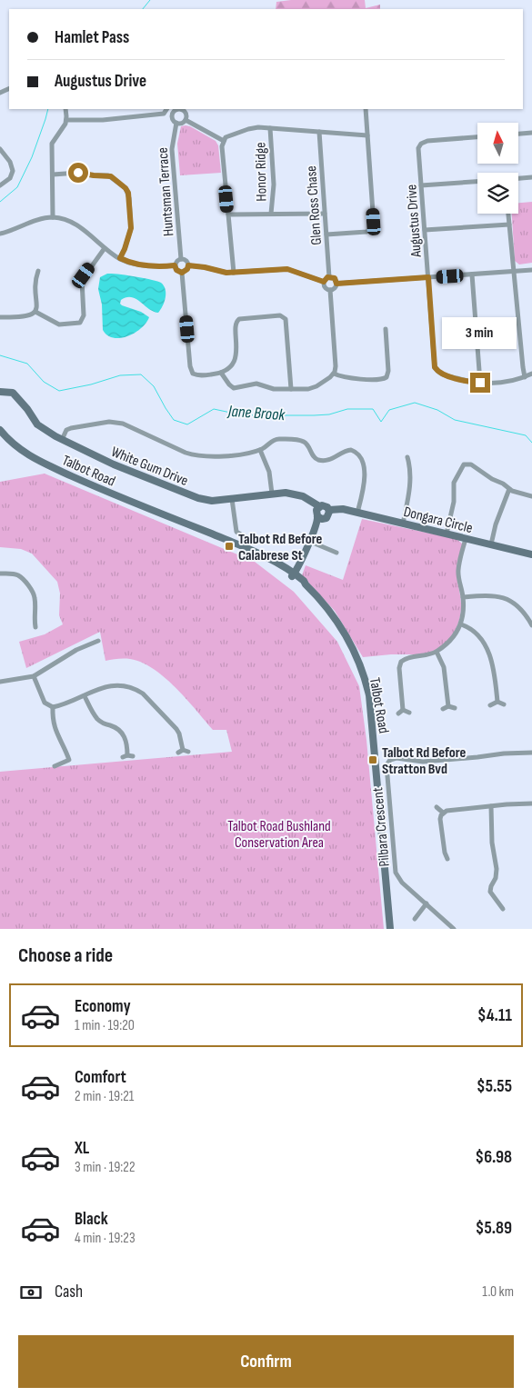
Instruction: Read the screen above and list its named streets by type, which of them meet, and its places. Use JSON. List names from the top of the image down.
{
  "streets": {
    "main road": ["White Gum Drive", "Talbot Road", "Dongara Circle"],
    "street": [
      "Honor Ridge",
      "Huntsman Terrace",
      "Glen Ross Chase",
      "Augustus Drive",
      "Pilbara Crescent"
    ]
  },
  "crossings": [
    ["White Gum Drive", "Dongara Circle"]
  ],
  "water": ["Jane Brook"],
  "parks": ["Talbot Road Bushland Conservation Area"],
  "places": {
    "transit": ["Talbot Rd Before Calabrese St", "Talbot Rd Before Stratton Bvd"]
  },
  "north": "top",
  "page": {
    "banner": ["Hamlet Pass", "Augustus Drive"],
    "bubble": "3 min",
    "heading": "Choose a ride",
    "list": [
      {
        "name": "Economy",
        "note": "1 min · 19:20",
        "value": "$4.11"
      },
      {
        "name": "Comfort",
        "note": "2 min · 19:21",
        "value": "$5.55"
      },
      {
        "name": "XL",
        "note": "3 min · 19:22",
        "value": "$6.98"
      },
      {
        "name": "Black",
        "note": "4 min · 19:23",
        "value": "$5.89"
      }
    ],
    "pay": ["Cash", "1.0 km"],
    "buttons": "Confirm"
  }
}
